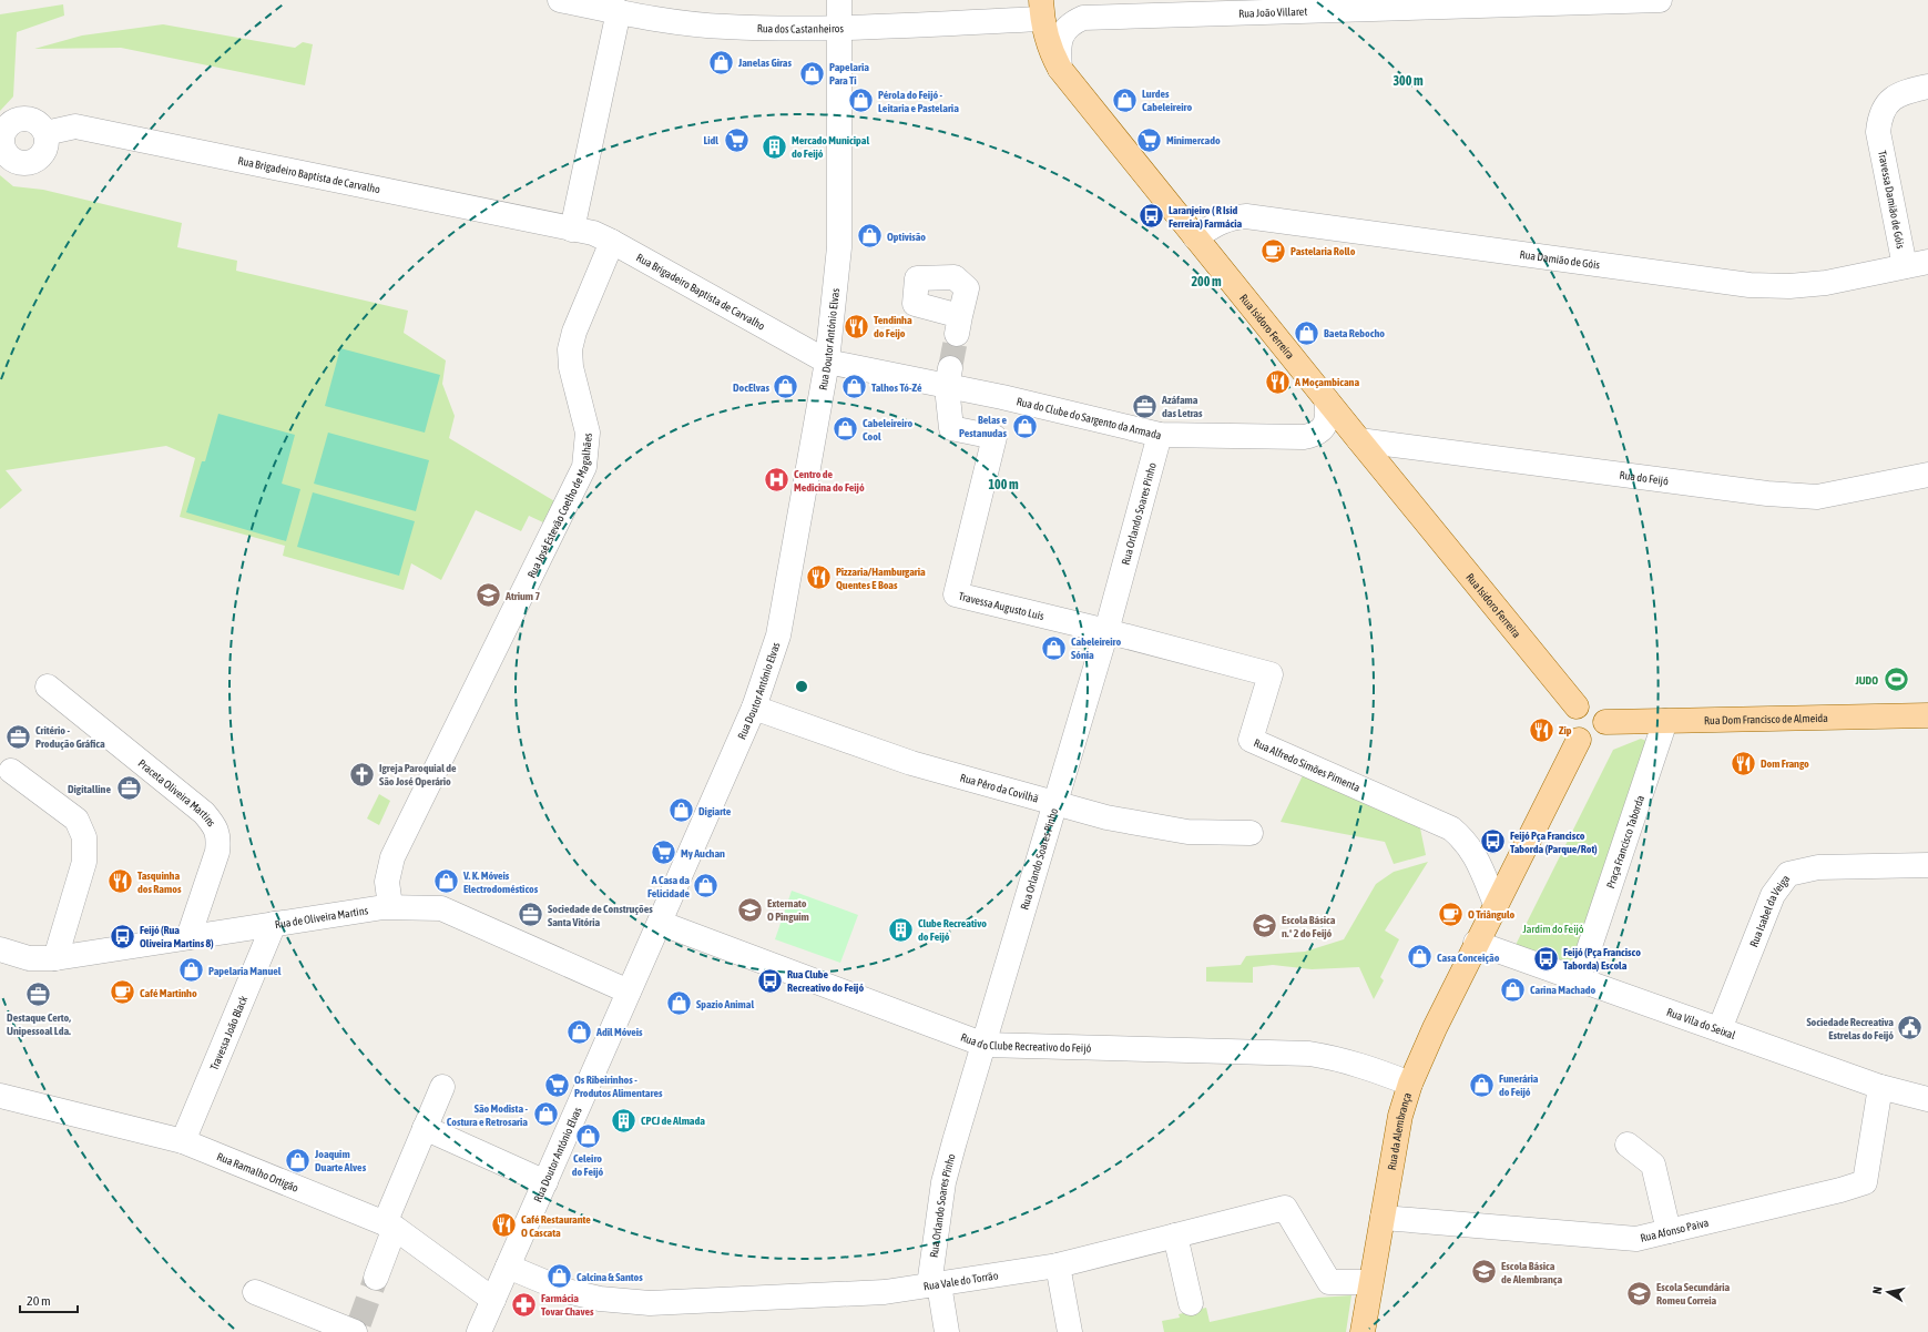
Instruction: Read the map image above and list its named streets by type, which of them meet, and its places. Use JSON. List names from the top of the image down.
{
  "streets": {
    "main road": ["Rua Isidoro Ferreira", "Rua Dom Francisco de Almeida", "Rua da Alembrança"],
    "street": [
      "Rua João Villaret",
      "Rua dos Castanheiros",
      "Rua Brigadeiro Baptista de Carvalho",
      "Travessa Damião de Góis",
      "Rua Damião de Góis",
      "Rua Doutor António Elvas",
      "Rua do Clube do Sargento da Armada",
      "Rua do Feijó",
      "Rua José Estevão Coelho de Magalhães",
      "Rua Orlando Soares Pinho",
      "Travessa Augusto Luís",
      "Rua Alfredo Simões Pimenta",
      "Rua Pêro da Covilhã",
      "Praceta Oliveira Martins",
      "Praça Francisco Taborda",
      "Rua Isabel da Veiga",
      "Rua de Oliveira Martins",
      "Rua Vila do Seixal",
      "Travessa João Black",
      "Rua do Clube Recreativo do Feijó",
      "Rua Ramalho Ortigão",
      "Rua Afonso Paiva",
      "Rua Vale do Torrão"
    ]
  },
  "crossings": [
    ["Rua João Villaret", "Rua Isidoro Ferreira"],
    ["Rua dos Castanheiros", "Rua Isidoro Ferreira"],
    ["Rua dos Castanheiros", "Rua Doutor António Elvas"],
    ["Rua Brigadeiro Baptista de Carvalho", "Rua Doutor António Elvas"],
    ["Rua Brigadeiro Baptista de Carvalho", "Rua do Clube do Sargento da Armada"],
    ["Rua Brigadeiro Baptista de Carvalho", "Rua José Estevão Coelho de Magalhães"],
    ["Travessa Damião de Góis", "Rua Damião de Góis"],
    ["Rua Damião de Góis", "Rua Isidoro Ferreira"],
    ["Rua Isidoro Ferreira", "Rua do Clube do Sargento da Armada"],
    ["Rua Isidoro Ferreira", "Rua do Feijó"],
    ["Rua Isidoro Ferreira", "Rua Dom Francisco de Almeida"],
    ["Rua Doutor António Elvas", "Rua do Clube do Sargento da Armada"],
    ["Rua Doutor António Elvas", "Rua Pêro da Covilhã"],
    ["Rua Doutor António Elvas", "Rua de Oliveira Martins"],
    ["Rua Doutor António Elvas", "Rua do Clube Recreativo do Feijó"],
    ["Rua Doutor António Elvas", "Rua Ramalho Ortigão"],
    ["Rua Doutor António Elvas", "Rua Vale do Torrão"],
    ["Rua do Clube do Sargento da Armada", "Rua Orlando Soares Pinho"],
    ["Rua do Clube do Sargento da Armada", "Travessa Augusto Luís"],
    ["Rua José Estevão Coelho de Magalhães", "Rua de Oliveira Martins"],
    ["Rua Orlando Soares Pinho", "Travessa Augusto Luís"],
    ["Rua Orlando Soares Pinho", "Rua Alfredo Simões Pimenta"],
    ["Rua Orlando Soares Pinho", "Rua Pêro da Covilhã"],
    ["Rua Orlando Soares Pinho", "Rua do Clube Recreativo do Feijó"],
    ["Rua Orlando Soares Pinho", "Rua Vale do Torrão"],
    ["Travessa Augusto Luís", "Rua Alfredo Simões Pimenta"],
    ["Rua Dom Francisco de Almeida", "Praça Francisco Taborda"],
    ["Praceta Oliveira Martins", "Rua de Oliveira Martins"],
    ["Rua Isabel da Veiga", "Rua Vila do Seixal"],
    ["Rua de Oliveira Martins", "Travessa João Black"],
    ["Rua Vila do Seixal", "Rua da Alembrança"],
    ["Rua Vila do Seixal", "Rua Afonso Paiva"],
    ["Travessa João Black", "Rua Ramalho Ortigão"],
    ["Rua do Clube Recreativo do Feijó", "Rua da Alembrança"],
    ["Rua da Alembrança", "Rua Afonso Paiva"],
    ["Rua da Alembrança", "Rua Vale do Torrão"]
  ],
  "parks": ["Jardim do Feijó"],
  "places": {
    "shop": [
      "Janelas Giras",
      "Papelaria Para Ti",
      "Lurdes Cabeleireiro",
      "Pérola do Feijó - Leitaria e Pastelaria",
      "Optivisão",
      "Baeta Rebocho",
      "DocElvas",
      "Talhos Tó-Zé",
      "Belas e Pestanudas",
      "Cabeleireiro Cool",
      "Cabeleireiro Sónia",
      "Digiarte",
      "V. K. Móveis Electrodomésticos",
      "A Casa da Felicidade",
      "Casa Conceição",
      "Papelaria Manuel",
      "Carina Machado",
      "Spazio Animal",
      "Adil Móveis",
      "Funerária do Feijó",
      "São Modista - Costura e Retrosaria",
      "Celeiro do Feijó",
      "Joaquim Duarte Alves",
      "Calcina & Santos"
    ],
    "supermarket": [
      "Lidl",
      "Minimercado",
      "My Auchan",
      "Os Ribeirinhos - Produtos Alimentares"
    ],
    "building": ["Mercado Municipal do Feijó", "Clube Recreativo do Feijó", "CPCJ de Almada"],
    "bus stop": [
      "Laranjeiro ( R Isid Ferreira) Farmácia",
      "Feijó Pça Francisco Taborda (Parque/Rot)",
      "Feijó (Rua Oliveira Martins 8)",
      "Feijó (Pça Francisco Taborda) Escola",
      "Rua Clube Recreativo do Feijó"
    ],
    "cafe": ["Pastelaria Rollo", "O Triângulo", "Café Martinho"],
    "restaurant": [
      "Tendinha do Feijo",
      "A Moçambicana",
      "Pizzaria/Hamburgaria Quentes E Boas",
      "Zip",
      "Dom Frango",
      "Tasquinha dos Ramos",
      "Café Restaurante O Cascata"
    ],
    "office": [
      "Azáfama das Letras",
      "Critério - Produção Gráfica",
      "Digitalline",
      "Sociedade de Construções Santa Vitória",
      "Destaque Certo, Unipessoal Lda."
    ],
    "hospital": ["Centro de Medicina do Feijó"],
    "school or university": [
      "Atrium 7",
      "Externato O Pinguim",
      "Escola Básica n.º 2 do Feijó",
      "Escola Básica de Alembrança",
      "Escola Secundária Romeu Correia"
    ],
    "sports": ["JUDO"],
    "church": ["Igreja Paroquial de São José Operário"],
    "public building": ["Sociedade Recreativa Estrelas do Feijó"],
    "pharmacy": ["Farmácia Tovar Chaves"]
  },
  "scale_bar": "20 m",
  "north": "left",
  "rings": ["300 m", "200 m", "100 m"]
}
